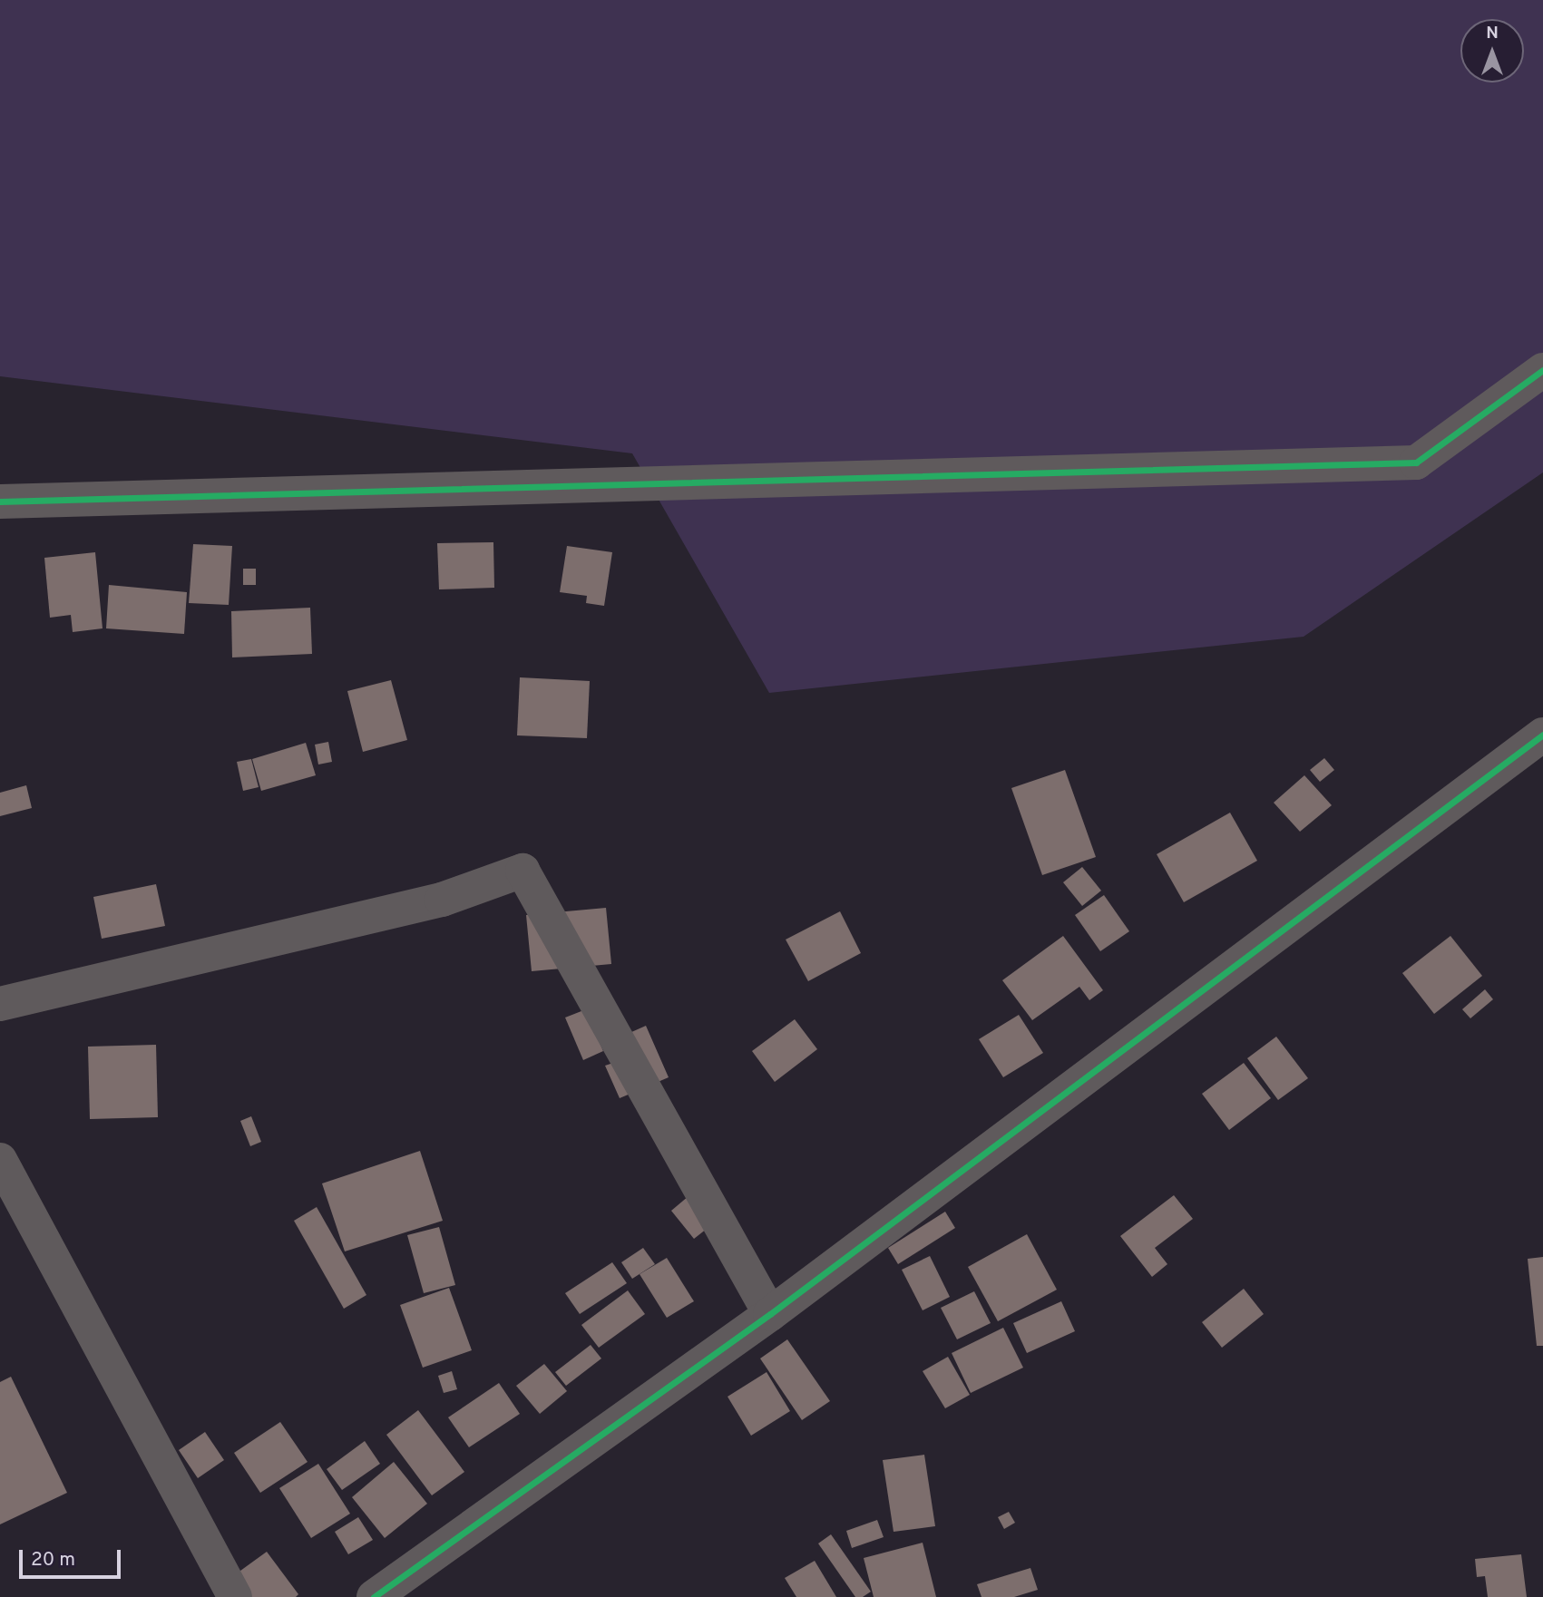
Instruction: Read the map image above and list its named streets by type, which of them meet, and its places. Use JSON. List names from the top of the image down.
{
  "scale_bar": "20 m",
  "north": "top"
}
